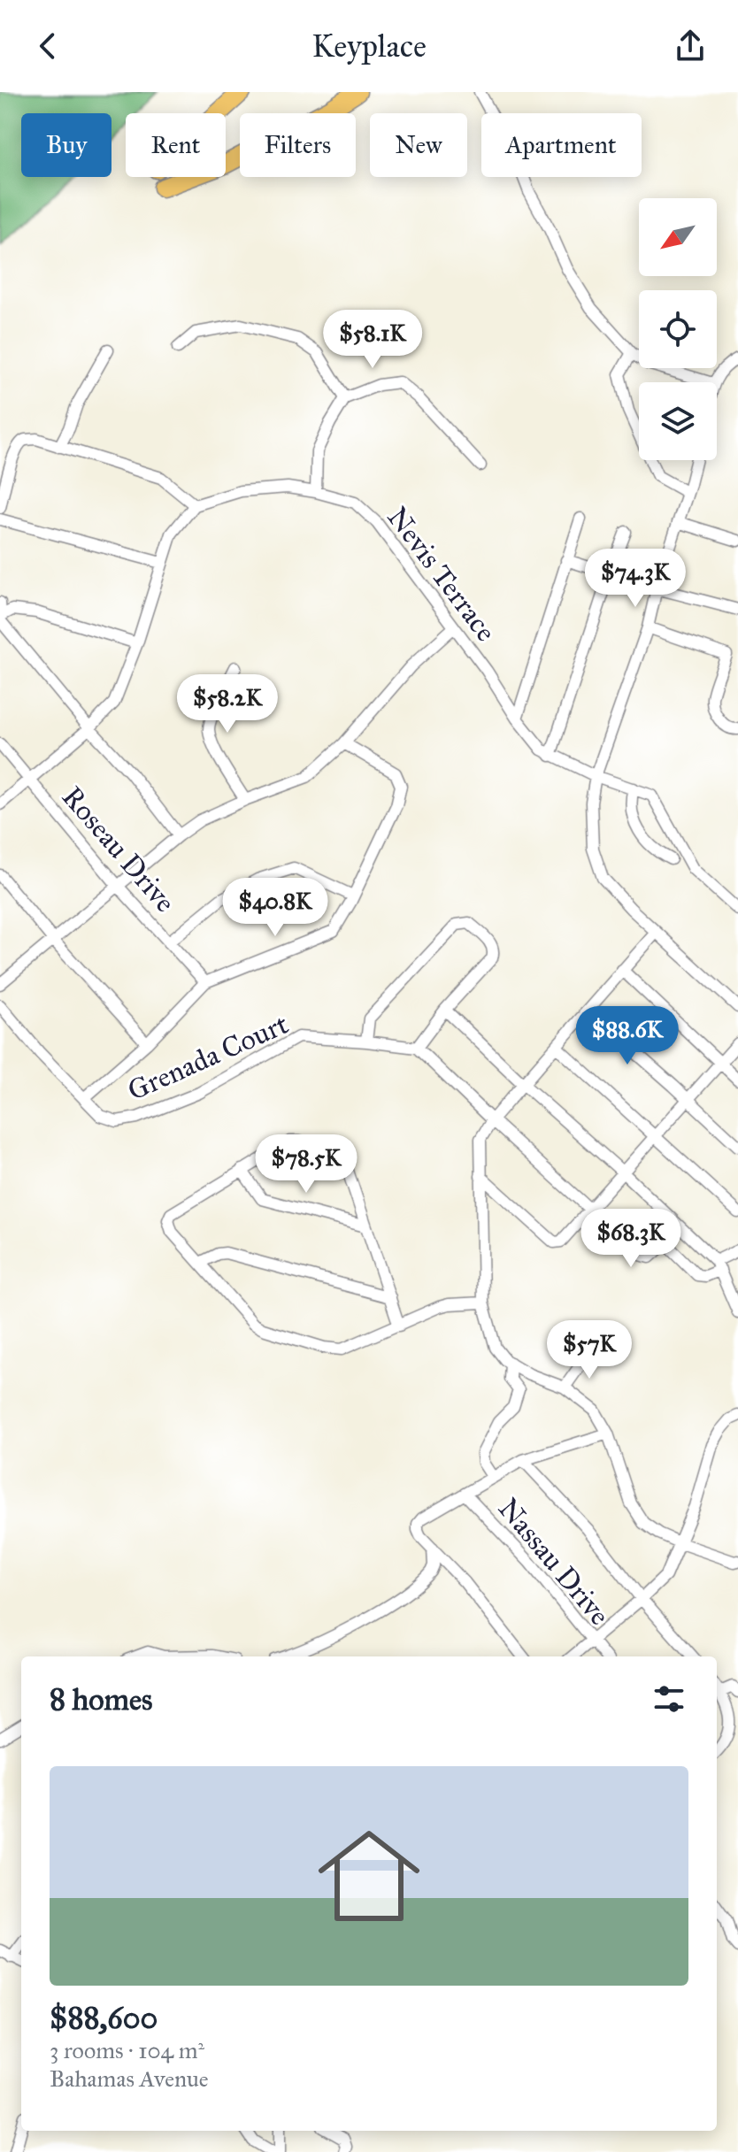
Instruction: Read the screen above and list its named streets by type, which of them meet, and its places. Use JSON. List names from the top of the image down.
{
  "streets": {
    "street": [
      "Nevis Terrace",
      "Roseau Drive",
      "Grenada Court",
      "Nassau Drive"
    ]
  },
  "north": "bottom left",
  "page": {
    "header": "Keyplace",
    "chip": [
      "Buy",
      "Rent",
      "Filters",
      "New",
      "Apartment"
    ],
    "price": [
      "$58.1K",
      "$74.3K",
      "$58.2K",
      "$40.8K",
      "$88.6K",
      "$78.5K",
      "$68.3K",
      "$57K"
    ],
    "heading": "8 homes",
    "list": [
      {
        "name": "$88,600",
        "note": "3 rooms · 104 m² · Bahamas Avenue"
      }
    ]
  }
}
